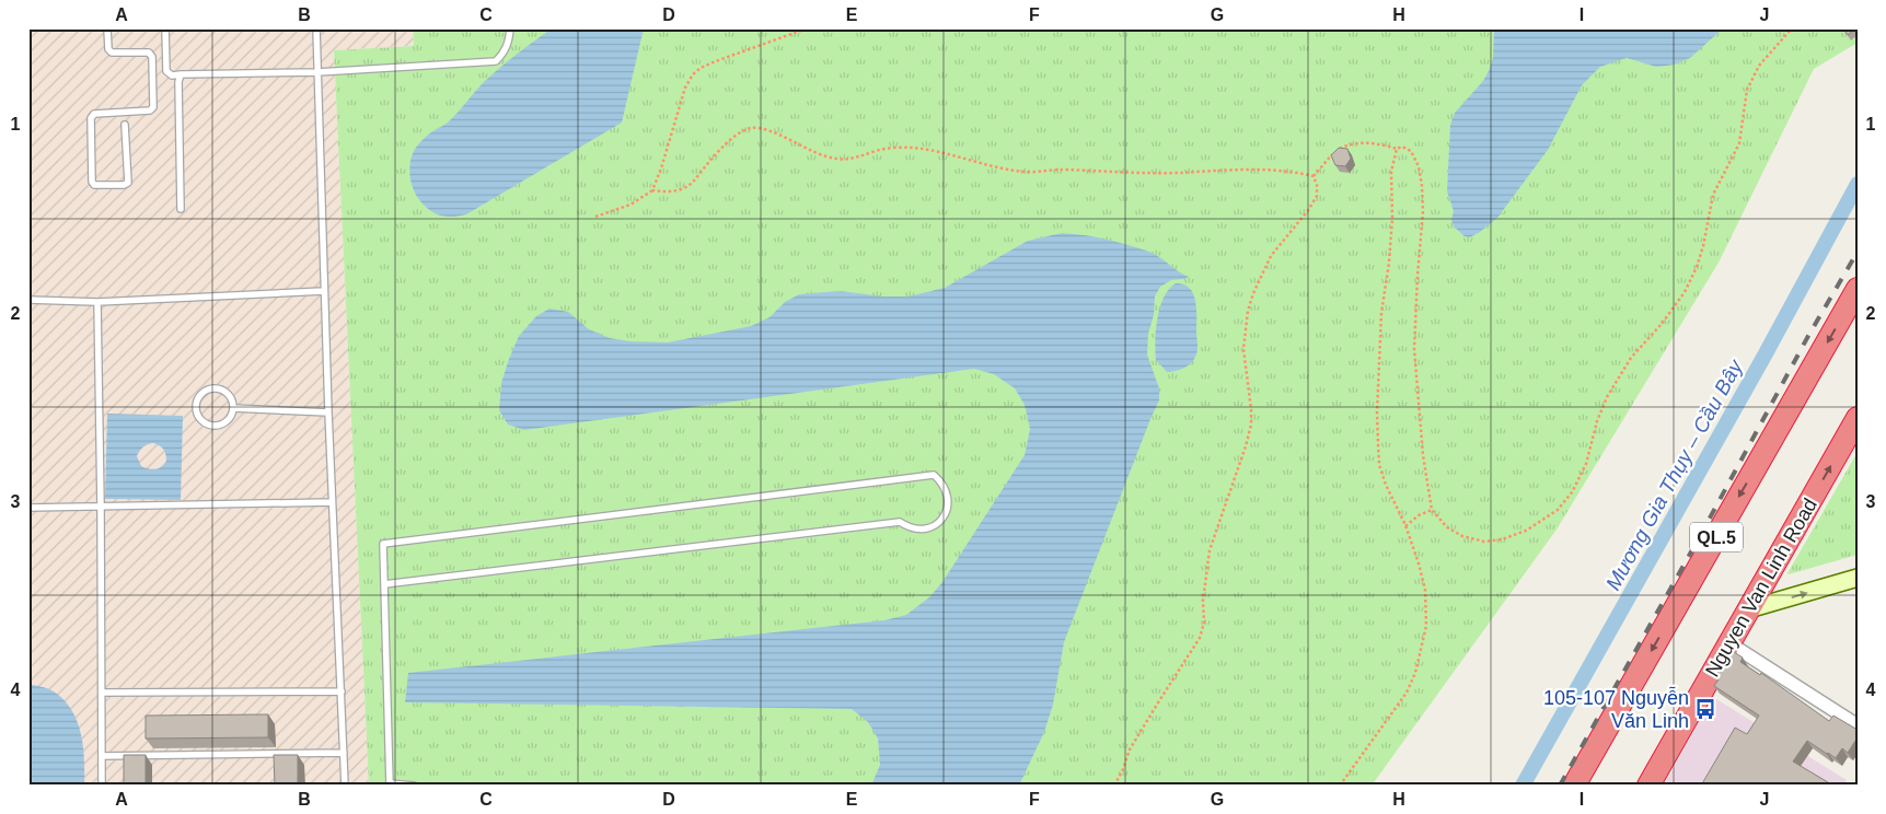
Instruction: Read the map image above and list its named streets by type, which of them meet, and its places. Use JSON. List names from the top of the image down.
{
  "streets": {
    "highway": ["QL.5", "Nguyen Van Linh Road"]
  },
  "water": ["Mương Gia Thụy – Cầu Bây"],
  "places": {
    "bus stop": ["105-107 Nguyễn Văn Linh"]
  },
  "grid": {
    "columns": [
      "A",
      "B",
      "C",
      "D",
      "E",
      "F",
      "G",
      "H",
      "I",
      "J"
    ],
    "rows": [
      "1",
      "2",
      "3",
      "4"
    ]
  }
}
